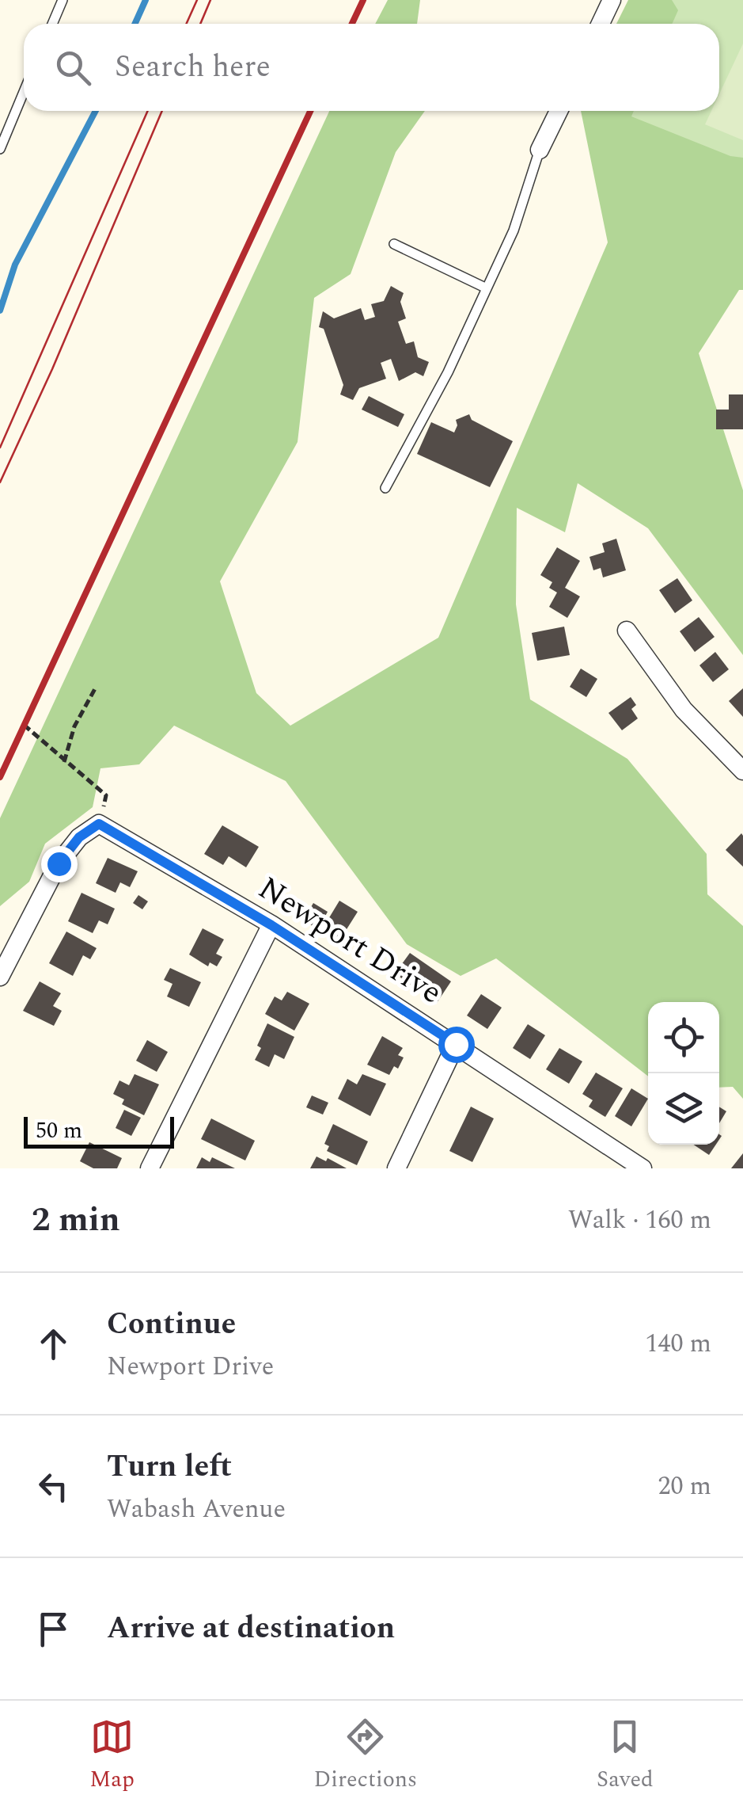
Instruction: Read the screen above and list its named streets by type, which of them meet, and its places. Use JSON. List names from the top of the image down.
{
  "streets": {
    "street": ["Newport Drive"]
  },
  "scale_bar": "50 m",
  "page": {
    "search": "Search here",
    "scale": "50 m",
    "heading": ["2 min", "Walk · 160 m"],
    "list": [
      ["Continue", "Newport Drive", "140 m"],
      ["Turn left", "Wabash Avenue", "20 m"],
      "Arrive at destination"
    ],
    "nav": ["Map", "Directions", "Saved"]
  }
}
